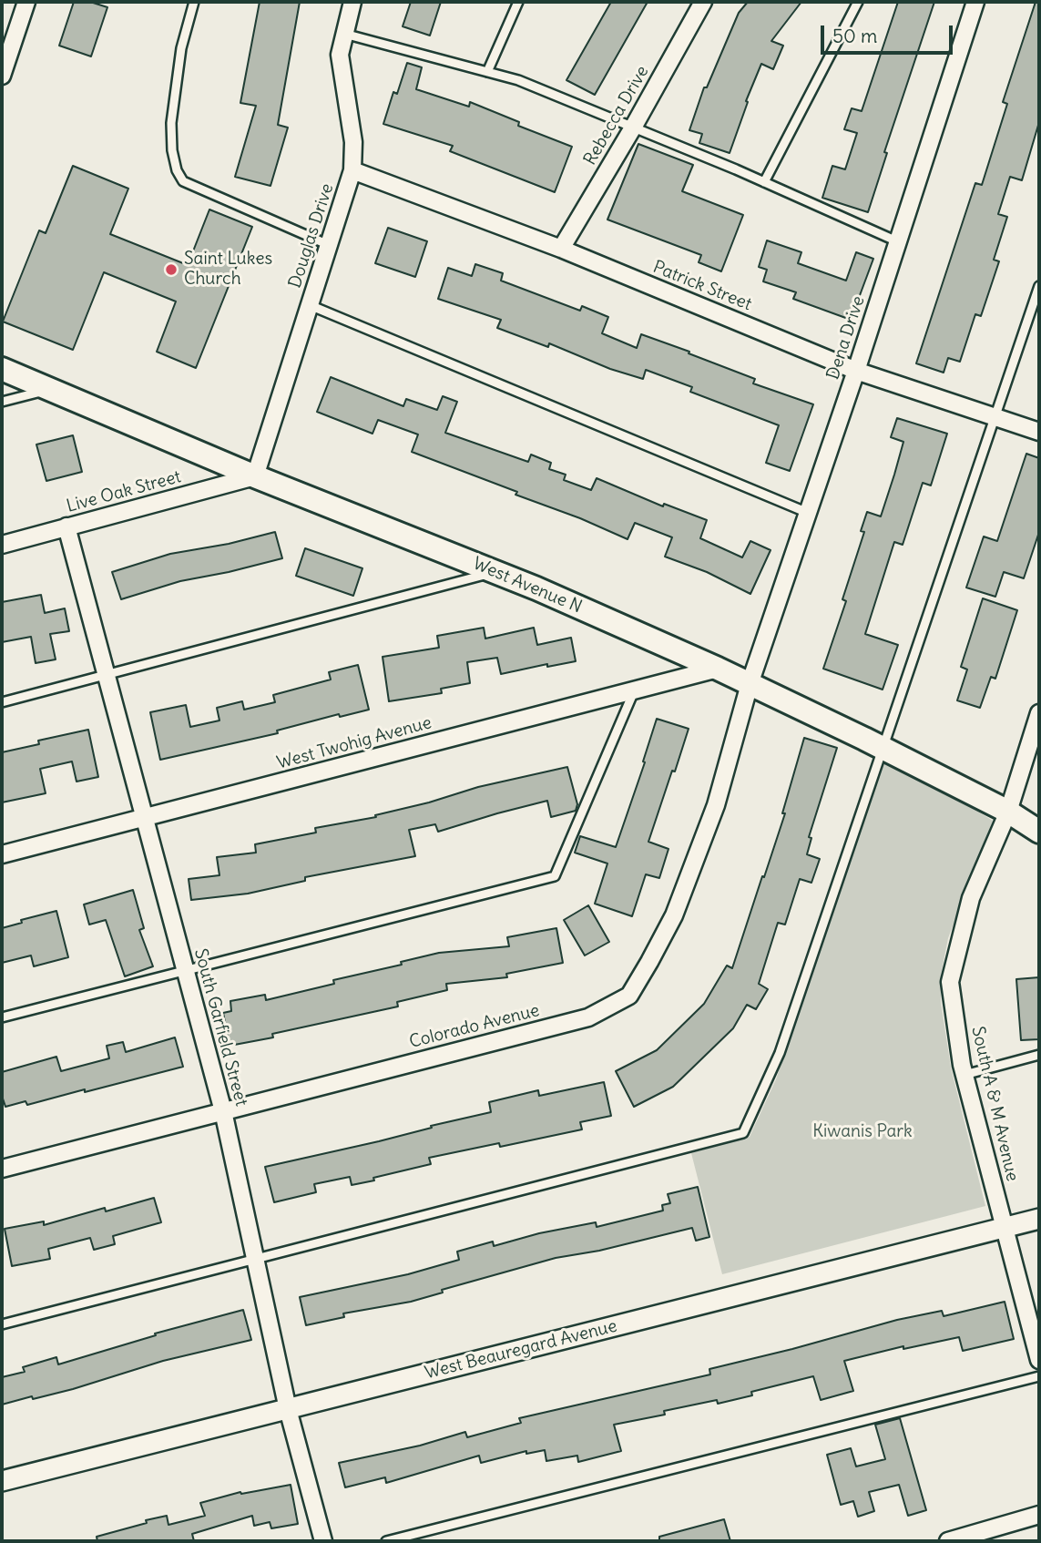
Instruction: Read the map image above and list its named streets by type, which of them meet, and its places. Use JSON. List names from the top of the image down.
{
  "streets": {
    "main road": ["West Avenue N"],
    "street": [
      "Rebecca Drive",
      "Douglas Drive",
      "Patrick Street",
      "Dena Drive",
      "Live Oak Street",
      "West Twohig Avenue",
      "Colorado Avenue",
      "South Garfield Street",
      "South A & M Avenue",
      "West Beauregard Avenue"
    ]
  },
  "crossings": [
    ["Rebecca Drive", "Patrick Street"],
    ["Douglas Drive", "Patrick Street"],
    ["Douglas Drive", "Live Oak Street"],
    ["Douglas Drive", "West Avenue N"],
    ["Patrick Street", "Dena Drive"],
    ["Dena Drive", "West Avenue N"],
    ["Dena Drive", "Colorado Avenue"],
    ["Live Oak Street", "West Avenue N"],
    ["Live Oak Street", "South Garfield Street"],
    ["West Avenue N", "West Twohig Avenue"],
    ["West Avenue N", "Colorado Avenue"],
    ["West Avenue N", "South A & M Avenue"],
    ["West Twohig Avenue", "South Garfield Street"],
    ["Colorado Avenue", "South Garfield Street"],
    ["South Garfield Street", "West Beauregard Avenue"],
    ["South A & M Avenue", "West Beauregard Avenue"]
  ],
  "parks": ["Kiwanis Park"],
  "places": ["Saint Lukes Church"],
  "scale_bar": "50 m"
}
